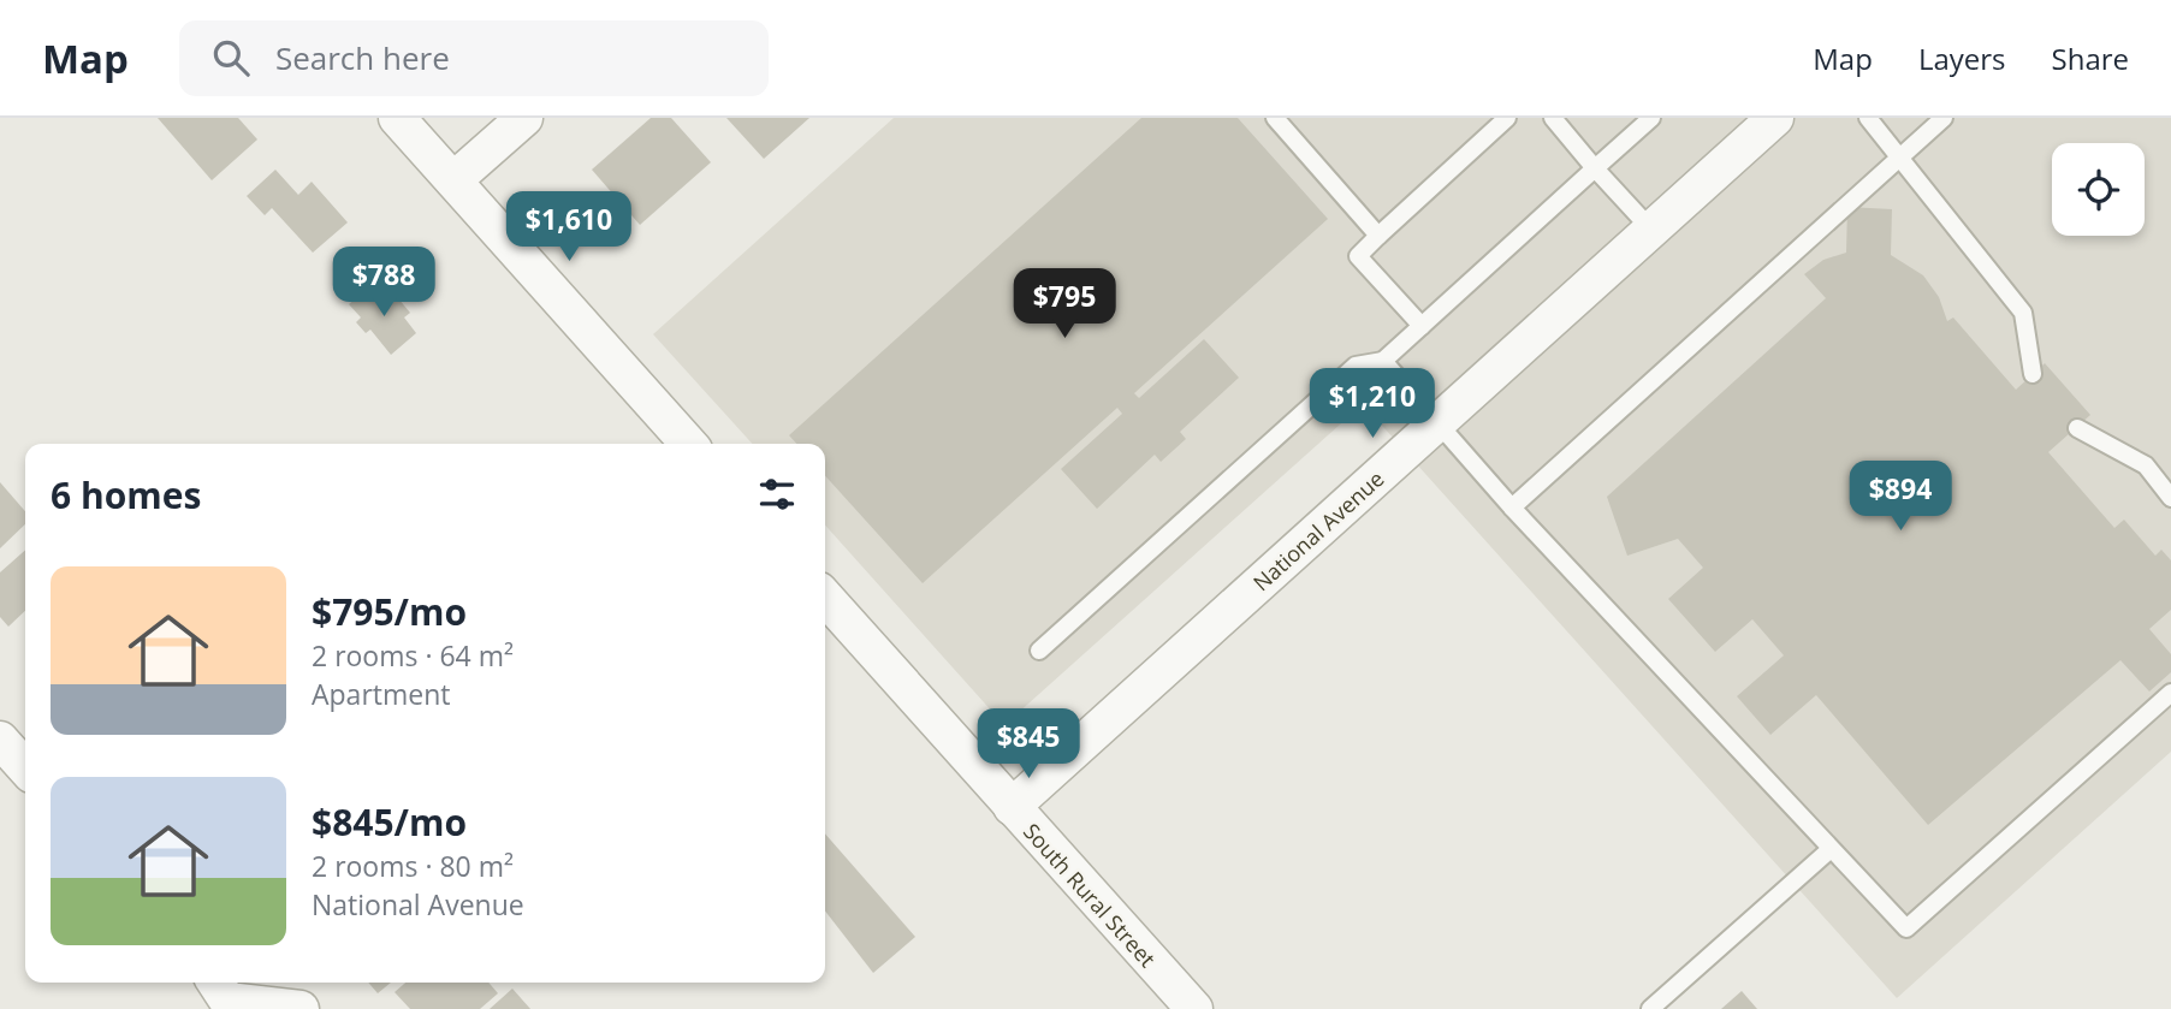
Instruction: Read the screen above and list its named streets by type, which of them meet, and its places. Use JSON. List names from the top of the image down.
{
  "streets": {
    "street": ["National Avenue", "South Rural Street"]
  },
  "crossings": [
    ["National Avenue", "South Rural Street"]
  ],
  "page": {
    "header": "Map",
    "search": "Search here",
    "nav": ["Map", "Layers", "Share"],
    "price": [
      "$1,610",
      "$788",
      "$795",
      "$1,210",
      "$894",
      "$845"
    ],
    "heading": "6 homes",
    "list": [
      {
        "name": "$795/mo",
        "note": "2 rooms · 64 m² · Apartment"
      },
      {
        "name": "$845/mo",
        "note": "2 rooms · 80 m² · National Avenue"
      }
    ]
  }
}
